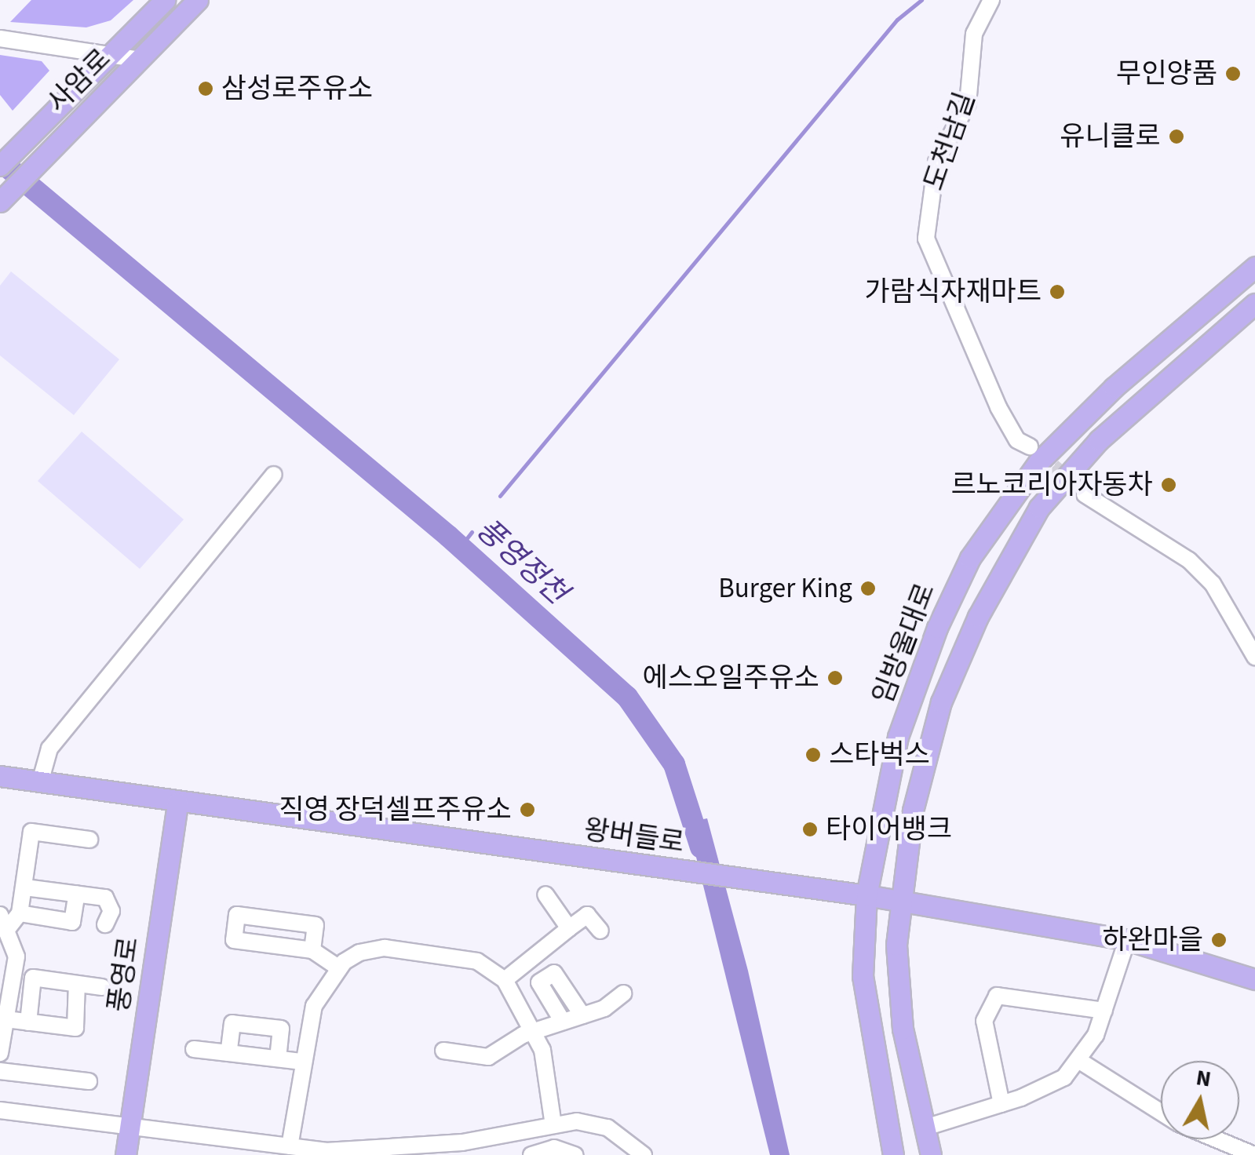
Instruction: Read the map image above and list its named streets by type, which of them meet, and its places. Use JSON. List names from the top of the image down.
{
  "streets": {
    "main road": [
      "사암로",
      "임방울대로",
      "왕버들로",
      "풍영로"
    ],
    "street": ["도천남길"]
  },
  "crossings": [
    ["임방울대로", "왕버들로"],
    ["왕버들로", "풍영로"]
  ],
  "water": ["풍영정천"],
  "places": [
    "무인양품",
    "삼성로주유소",
    "유니클로",
    "가람식자재마트",
    "르노코리아자동차",
    "Burger King",
    "에스오일주유소",
    "스타벅스",
    "직영 장덕셀프주유소",
    "타이어뱅크",
    "하완마을"
  ],
  "north": "top"
}
